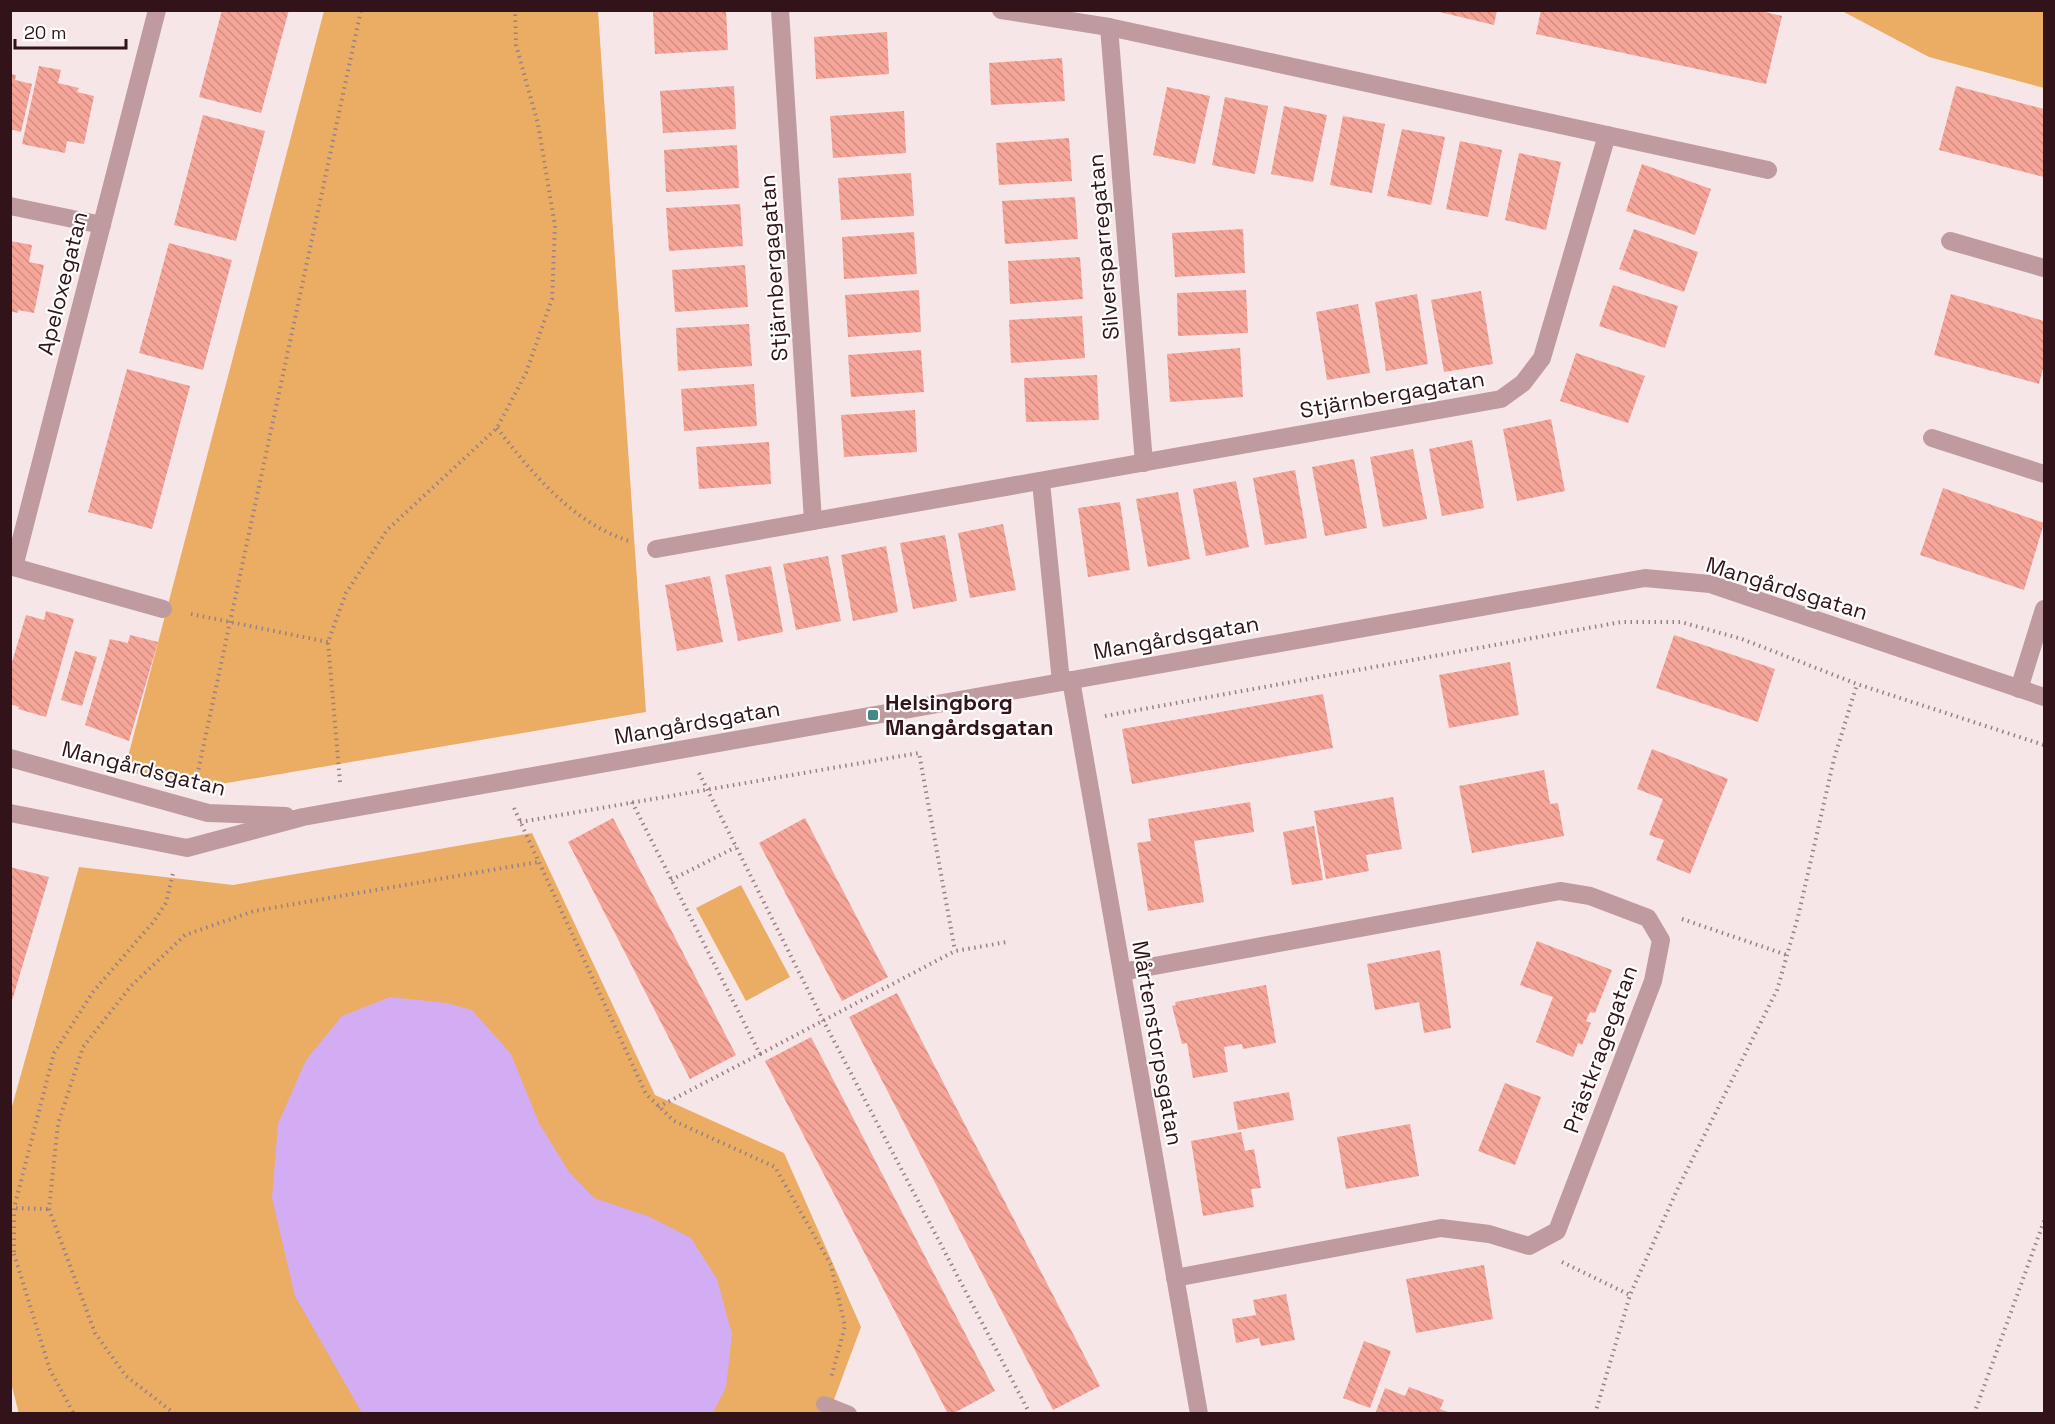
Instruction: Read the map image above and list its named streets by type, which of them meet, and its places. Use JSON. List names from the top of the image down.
{
  "streets": {
    "street": [
      "Silversparregatan",
      "Stjärnbergagatan",
      "Apeloxegatan",
      "Mangårdsgatan",
      "Mårtenstorpsgatan",
      "Prästkragegatan"
    ]
  },
  "crossings": [
    ["Silversparregatan", "Stjärnbergagatan"],
    ["Mangårdsgatan", "Mårtenstorpsgatan"]
  ],
  "places": {
    "transit": ["Helsingborg Mangårdsgatan"]
  },
  "scale_bar": "20 m"
}
